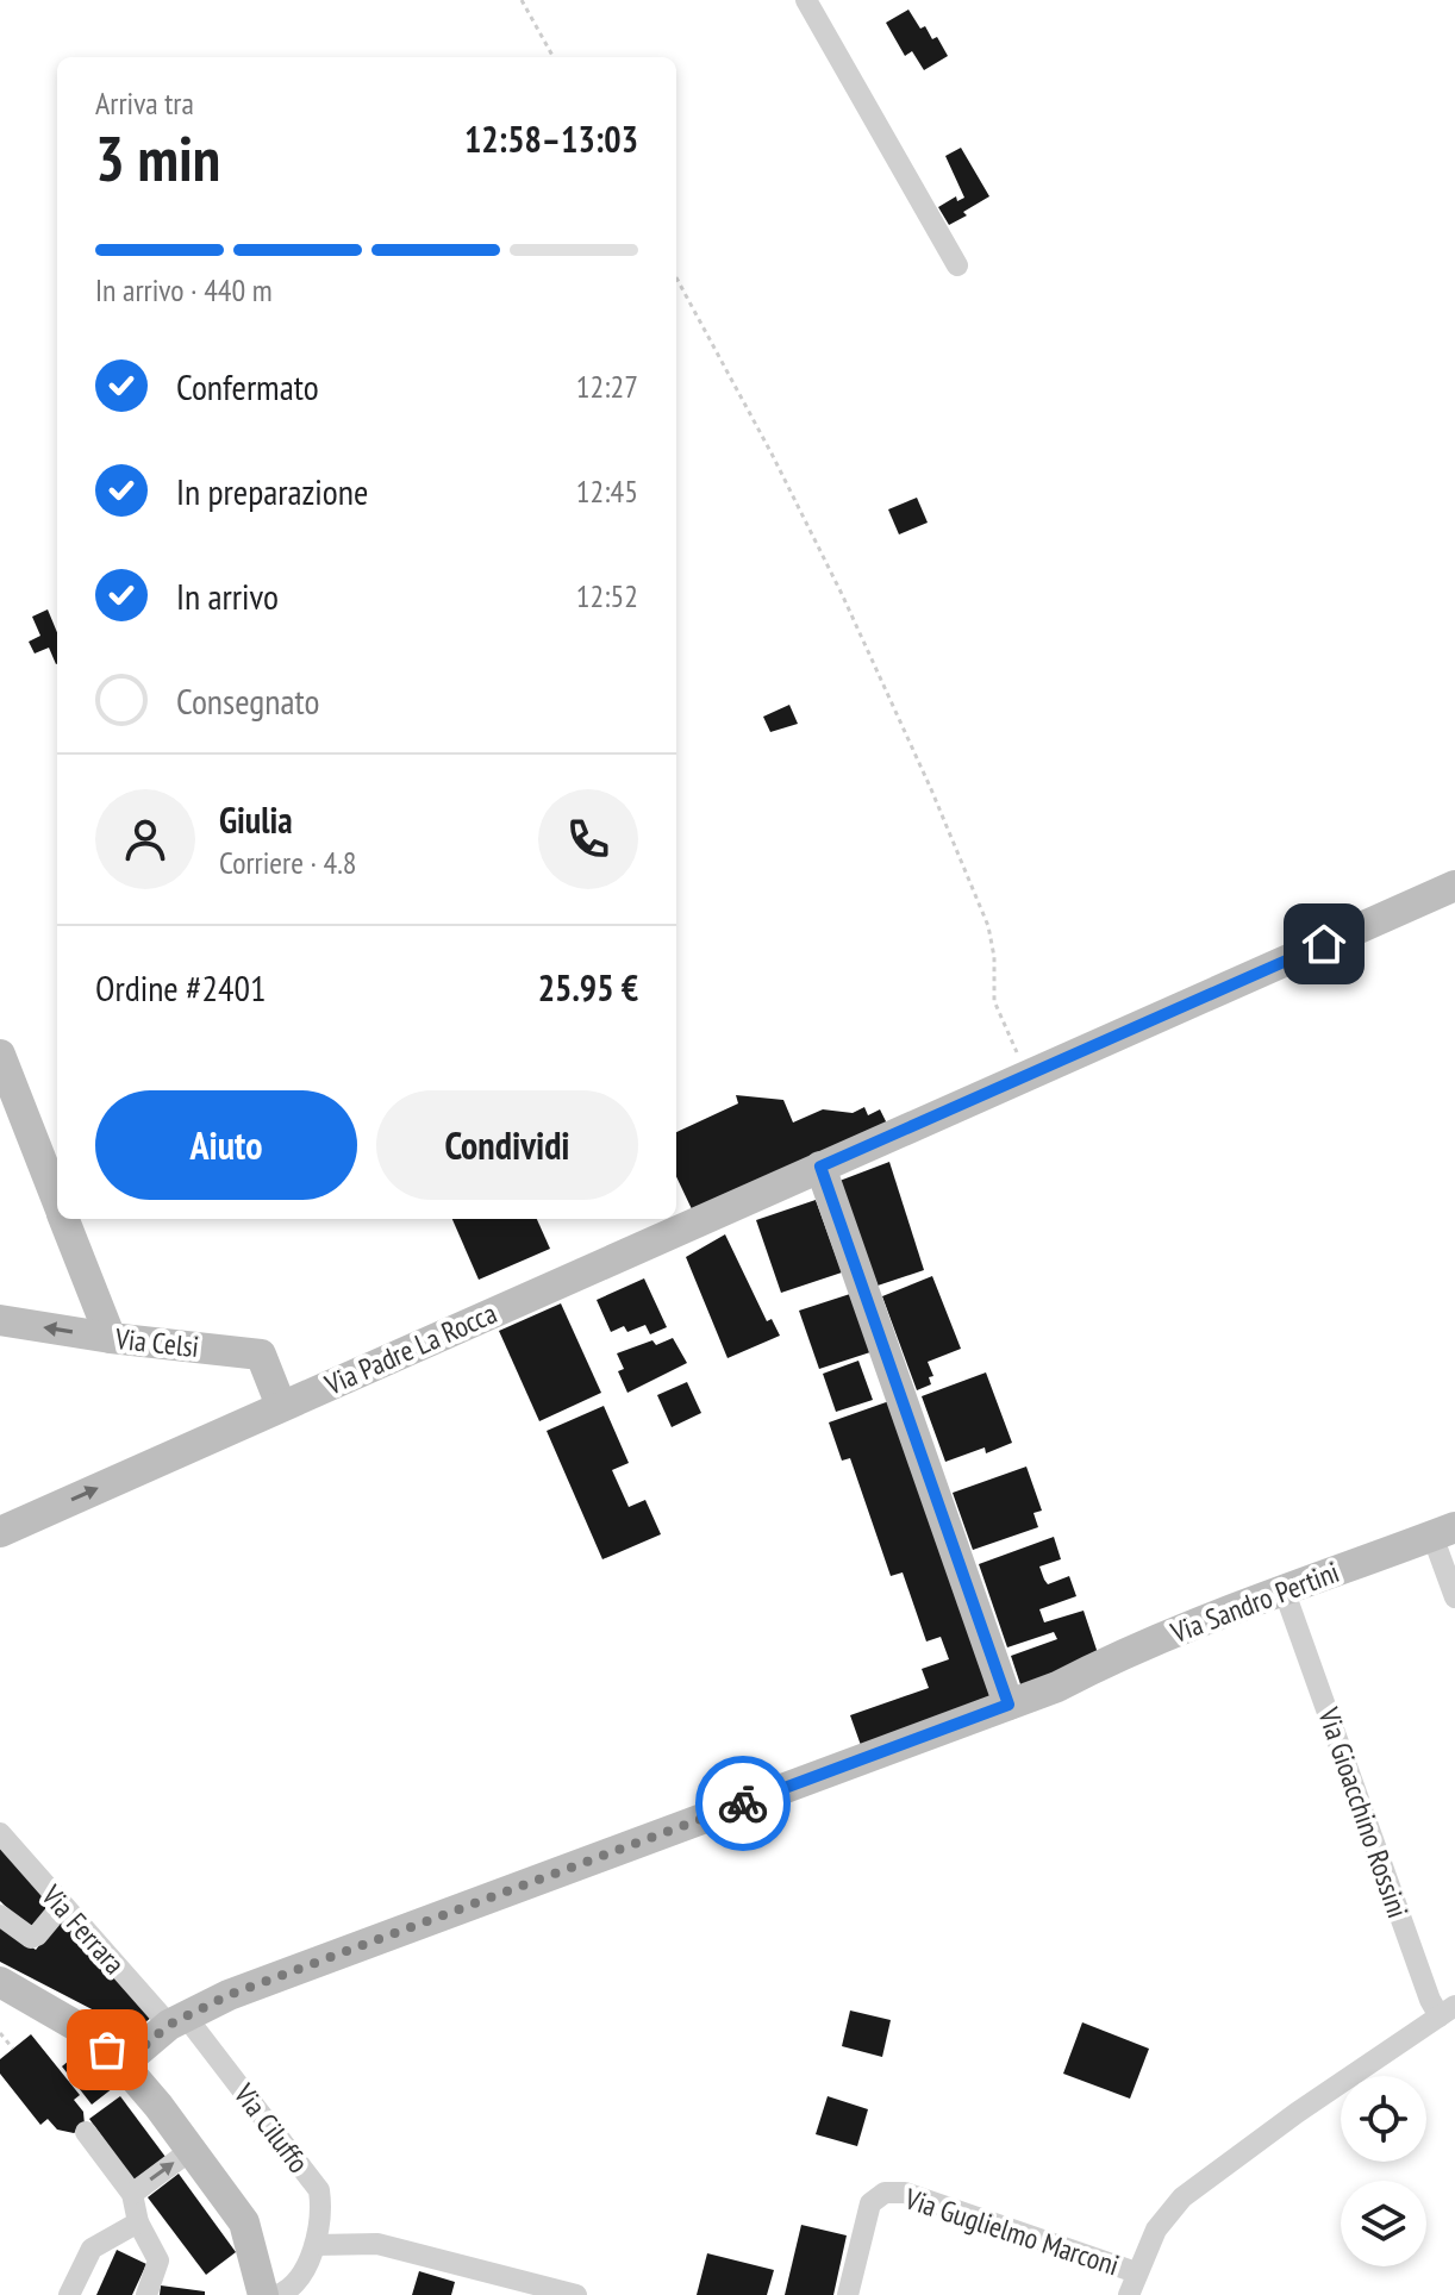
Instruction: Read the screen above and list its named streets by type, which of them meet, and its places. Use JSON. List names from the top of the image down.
{
  "streets": {
    "street": [
      "Via Celsi",
      "Via Padre La Rocca",
      "Via Sandro Pertini",
      "Via Gioacchino Rossini",
      "Via Ferrara",
      "Via Ciluffo",
      "Via Guglielmo Marconi"
    ]
  },
  "crossings": [
    ["Via Celsi", "Via Padre La Rocca"],
    ["Via Sandro Pertini", "Via Gioacchino Rossini"],
    ["Via Sandro Pertini", "Via Ferrara"],
    ["Via Sandro Pertini", "Via Ciluffo"],
    ["Via Ferrara", "Via Ciluffo"]
  ],
  "one_way": ["Via Celsi"],
  "page": {
    "heading": ["3 min", "Arriva tra", "12:58–13:03"],
    "panel": [
      "Giulia",
      "Corriere · 4.8",
      "Ordine #2401",
      "25.95 €"
    ],
    "bar": "In arrivo · 440 m",
    "list": [
      ["Confermato", "12:27"],
      ["In preparazione", "12:45"],
      ["In arrivo", "12:52"],
      "Consegnato"
    ],
    "buttons": ["Aiuto", "Condividi"]
  }
}
